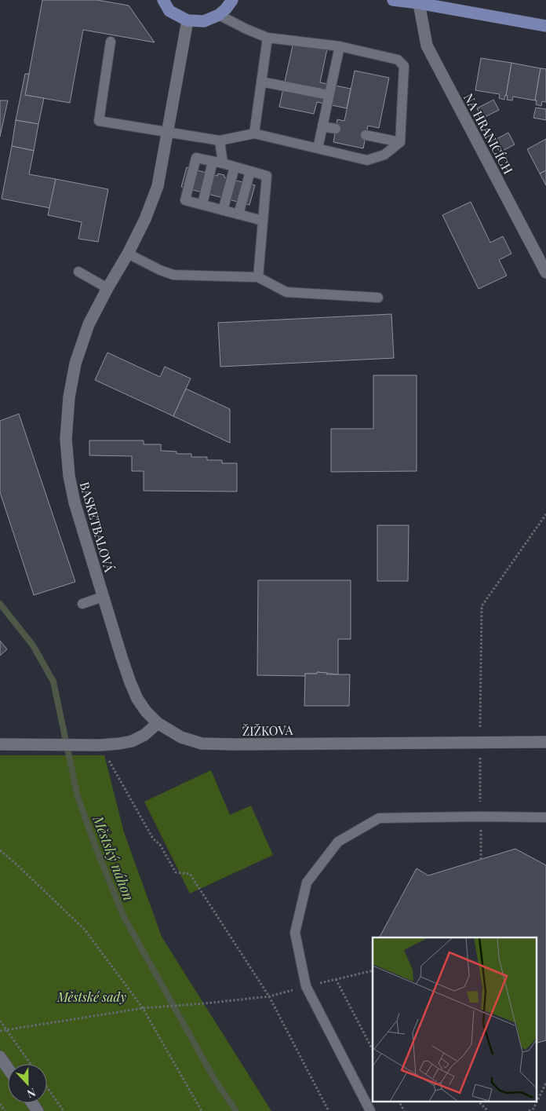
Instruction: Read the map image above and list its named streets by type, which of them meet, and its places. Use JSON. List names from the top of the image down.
{
  "streets": {
    "street": ["NA HRANICÍCH", "BASKETBALOVÁ", "ŽIŽKOVA"]
  },
  "crossings": [
    ["BASKETBALOVÁ", "ŽIŽKOVA"]
  ],
  "water": ["Městský náhon"],
  "parks": ["Městské sady"],
  "north": "bottom"
}
